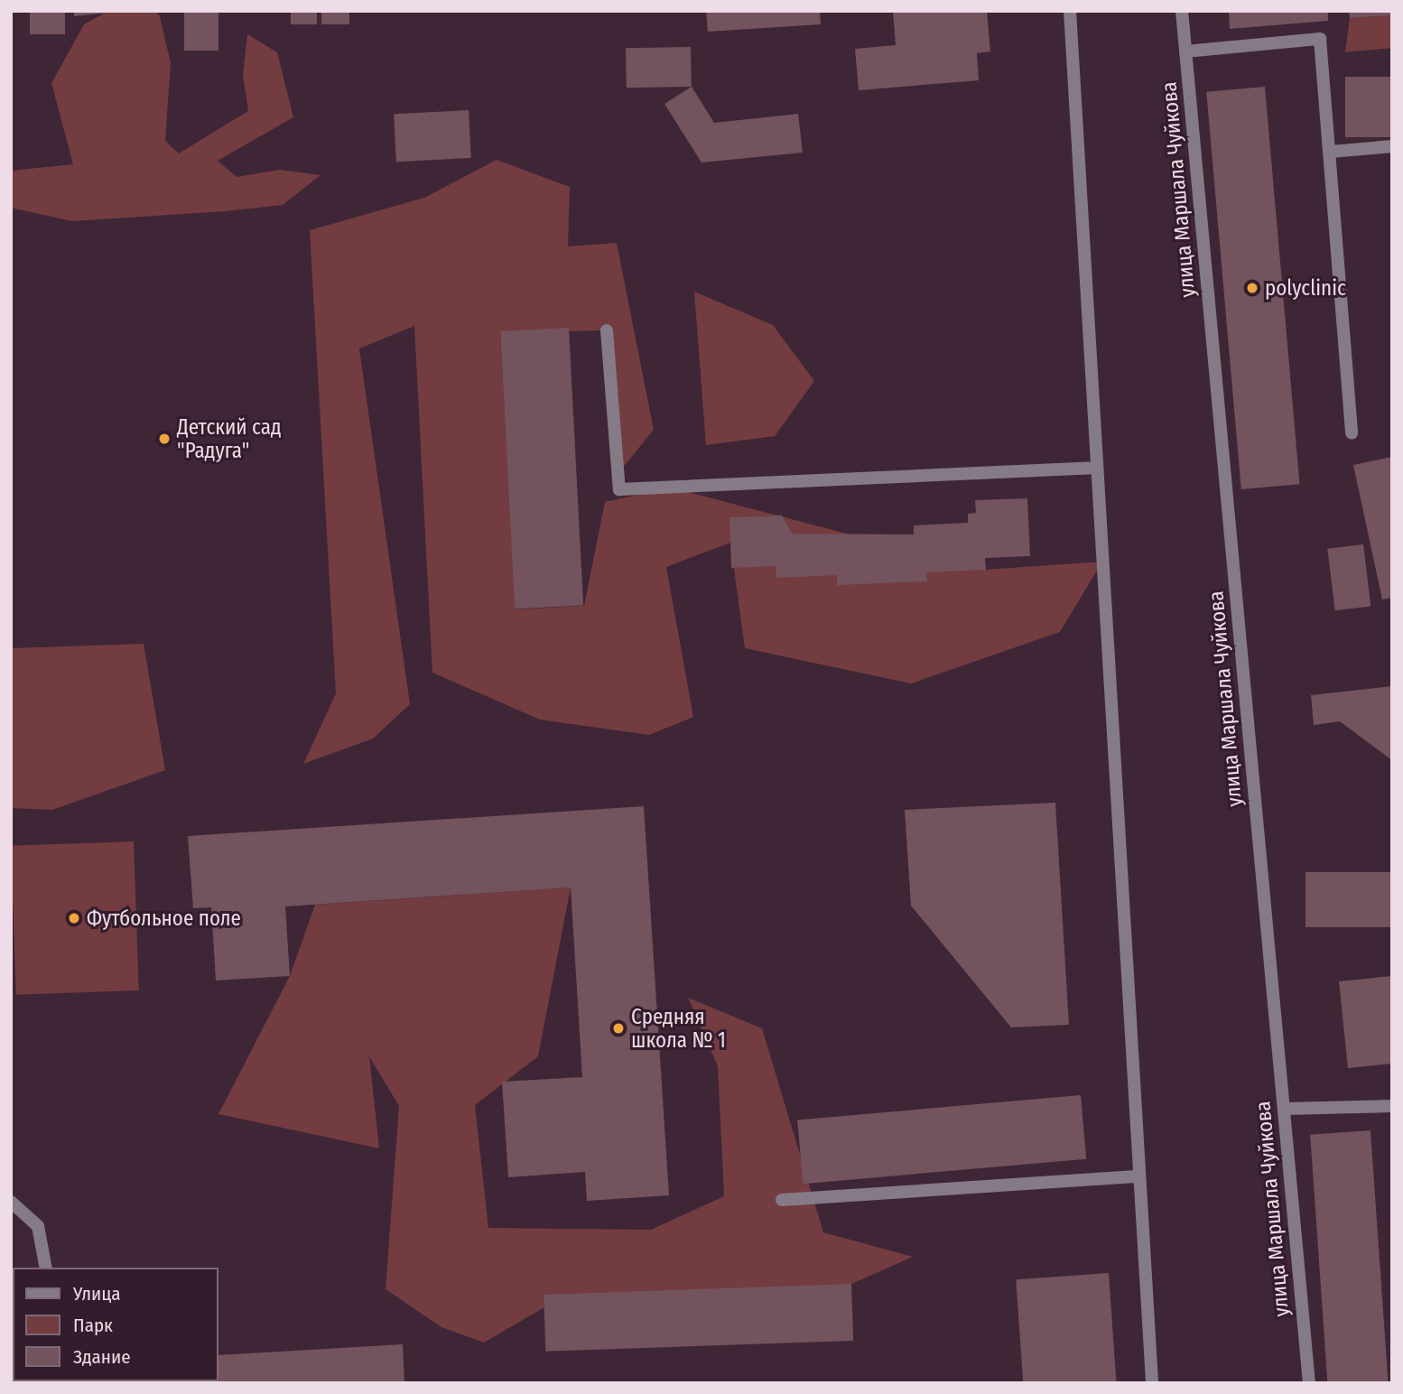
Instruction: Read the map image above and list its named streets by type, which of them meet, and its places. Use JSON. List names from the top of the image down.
{
  "streets": {
    "street": ["улица Маршала Чуйкова"]
  },
  "places": [
    "polyclinic",
    "Детский сад \"Радуга\"",
    "Футбольное поле",
    "Средняя школа № 1"
  ],
  "legend": ["Улица", "Парк", "Здание"]
}
